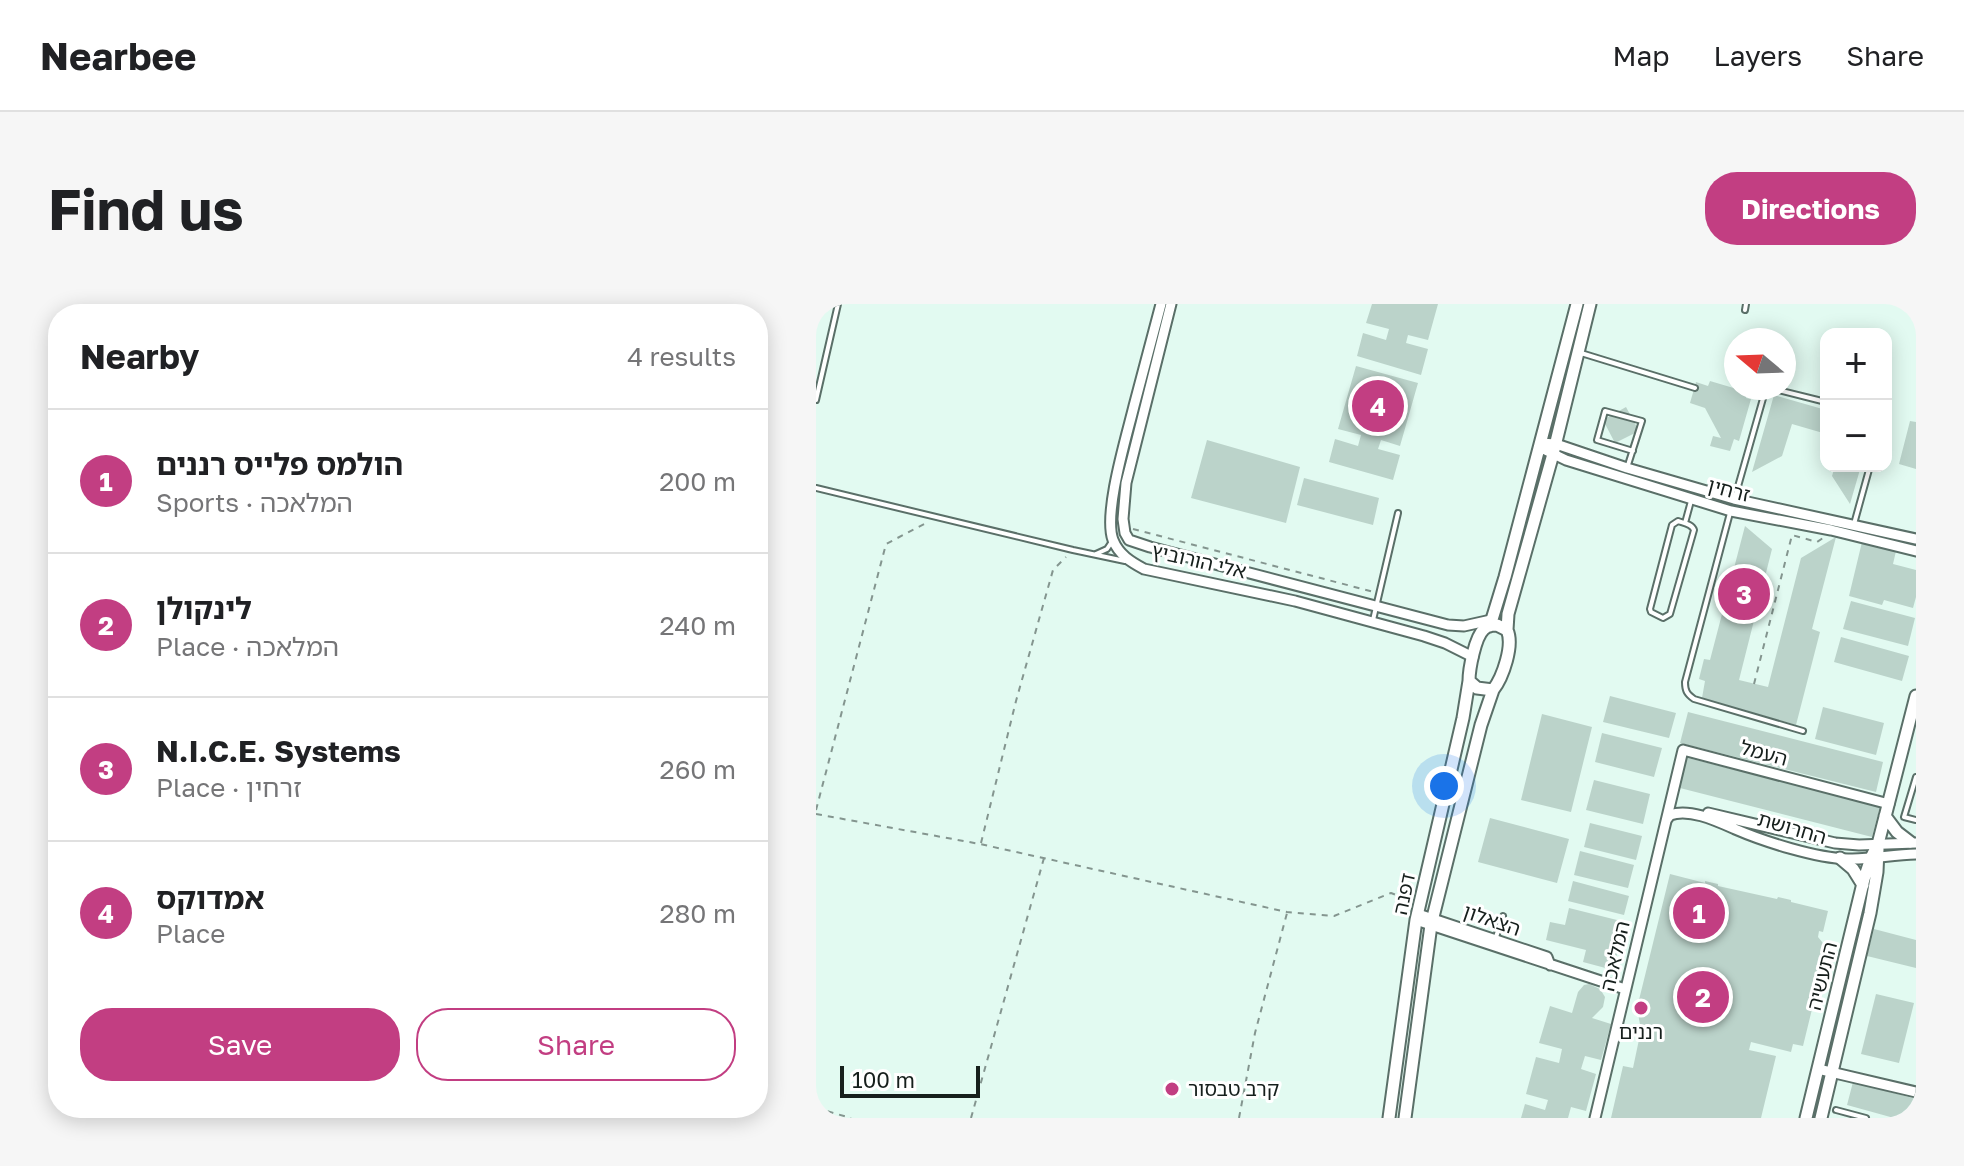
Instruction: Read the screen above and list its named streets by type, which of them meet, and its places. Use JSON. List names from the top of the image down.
{
  "streets": {
    "street": [
      "זרחין",
      "אלי הורוביץ",
      "העמל",
      "החרושת",
      "דפנה",
      "הצאלון",
      "המלאכה",
      "התעשיה"
    ]
  },
  "crossings": [
    ["אלי הורוביץ", "דפנה"],
    ["העמל", "החרושת"],
    ["העמל", "המלאכה"],
    ["העמל", "התעשיה"],
    ["החרושת", "המלאכה"],
    ["החרושת", "התעשיה"],
    ["דפנה", "הצאלון"],
    ["הצאלון", "המלאכה"]
  ],
  "places": ["רננים", "קרב טבסור"],
  "scale_bar": "100 m",
  "north": "left",
  "page": {
    "header": "Nearbee",
    "nav": ["Map", "Layers", "Share"],
    "buttons": [
      "Directions",
      ["Save", "Share"]
    ],
    "title": "Find us",
    "heading": ["Nearby", "4 results"],
    "map_buttons": ["+", "−"],
    "pins": [
      "4",
      "3",
      "1",
      "2"
    ],
    "list": [
      {
        "mark": "1",
        "name": "הולמס פלייס רננים",
        "note": "Sports · המלאכה",
        "value": "200 m"
      },
      {
        "mark": "2",
        "name": "לינקולן",
        "note": "Place · המלאכה",
        "value": "240 m"
      },
      {
        "mark": "3",
        "name": "N.I.C.E. Systems",
        "note": "Place · זרחין",
        "value": "260 m"
      },
      {
        "mark": "4",
        "name": "אמדוקס",
        "note": "Place",
        "value": "280 m"
      }
    ],
    "scale": "100 m"
  }
}
